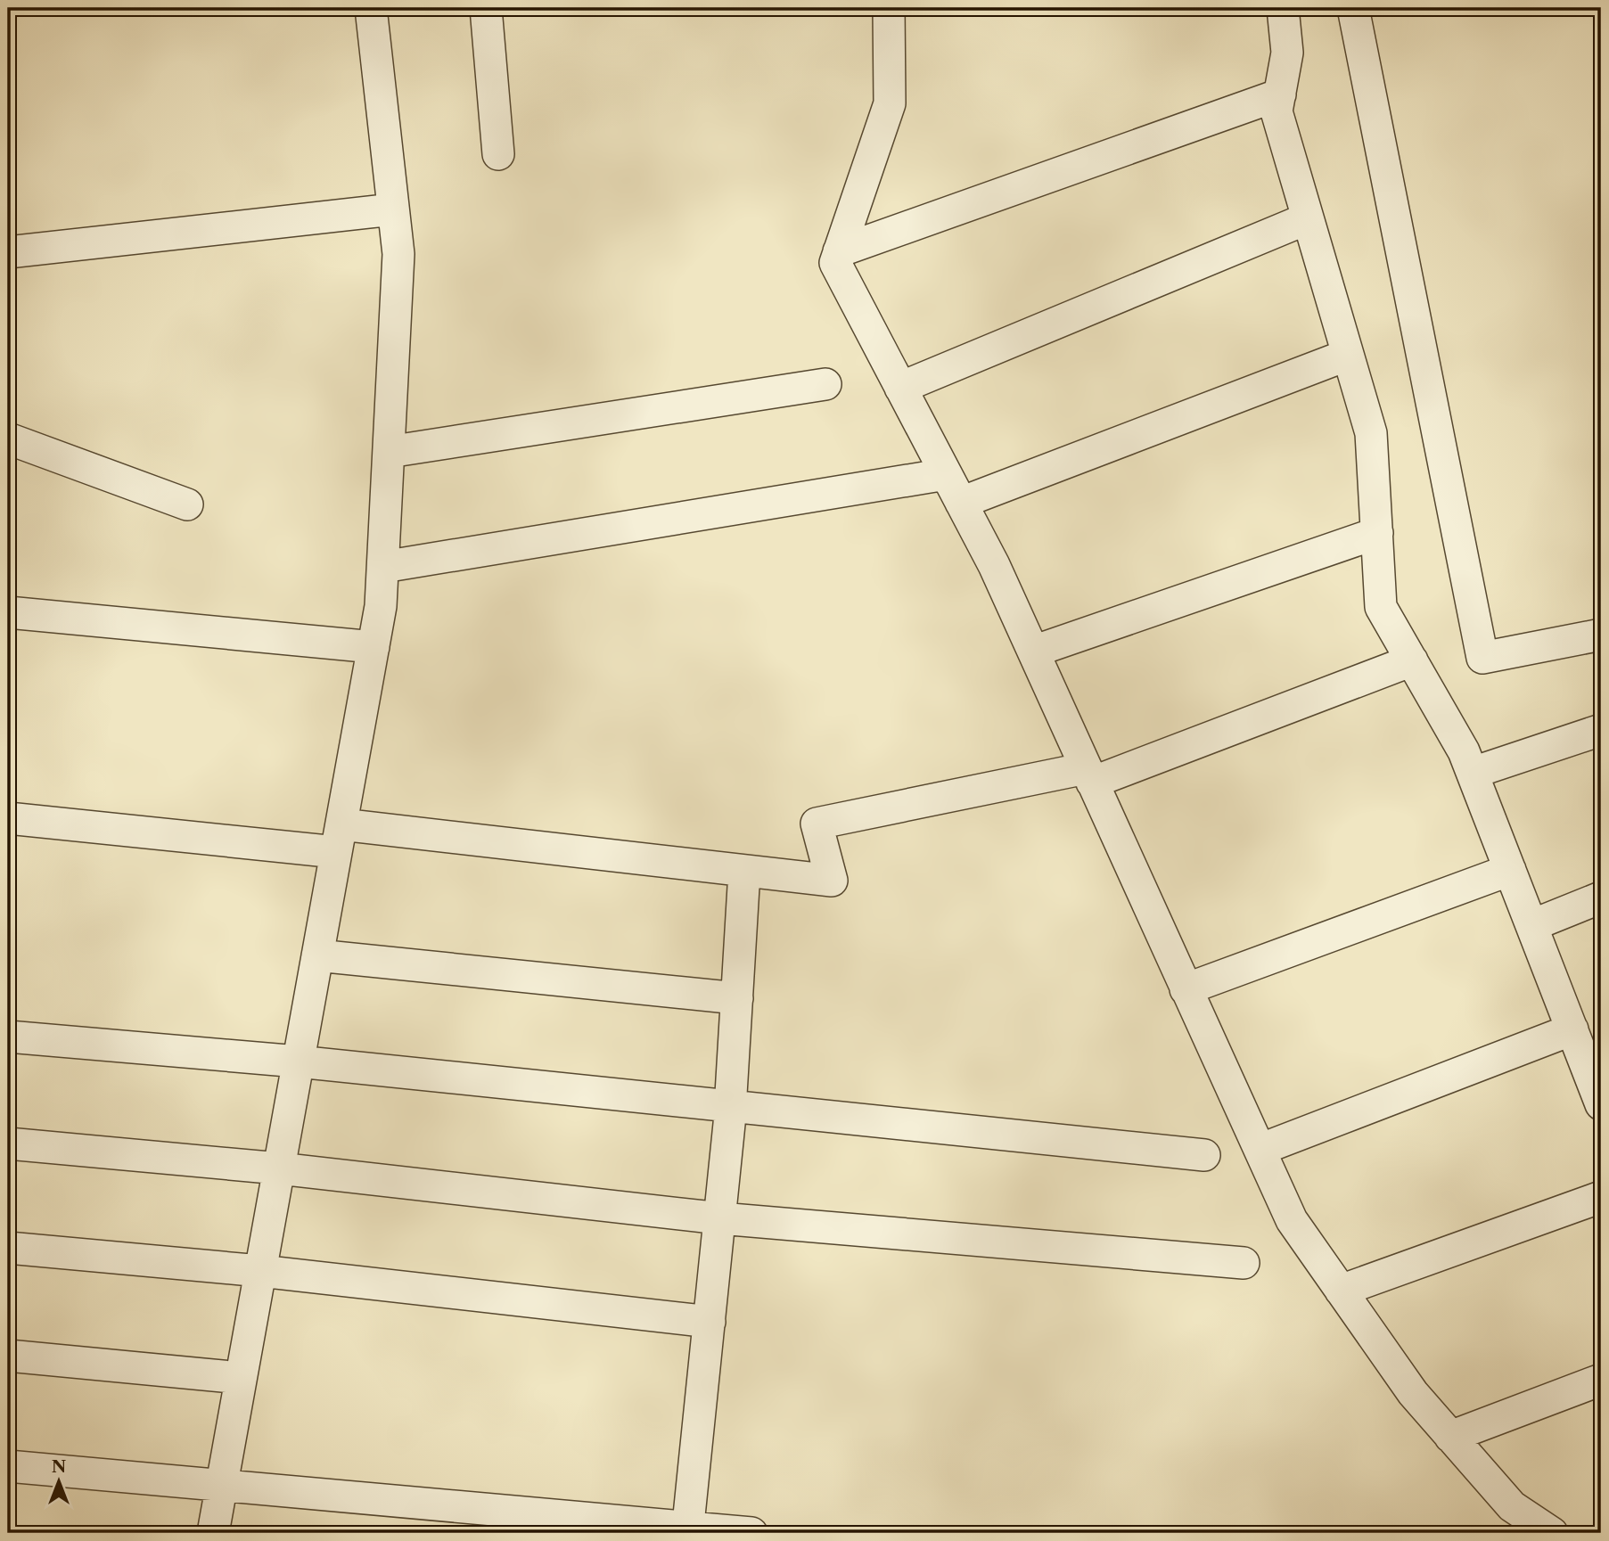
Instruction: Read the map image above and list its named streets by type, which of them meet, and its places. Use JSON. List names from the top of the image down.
{
  "north": "top"
}
